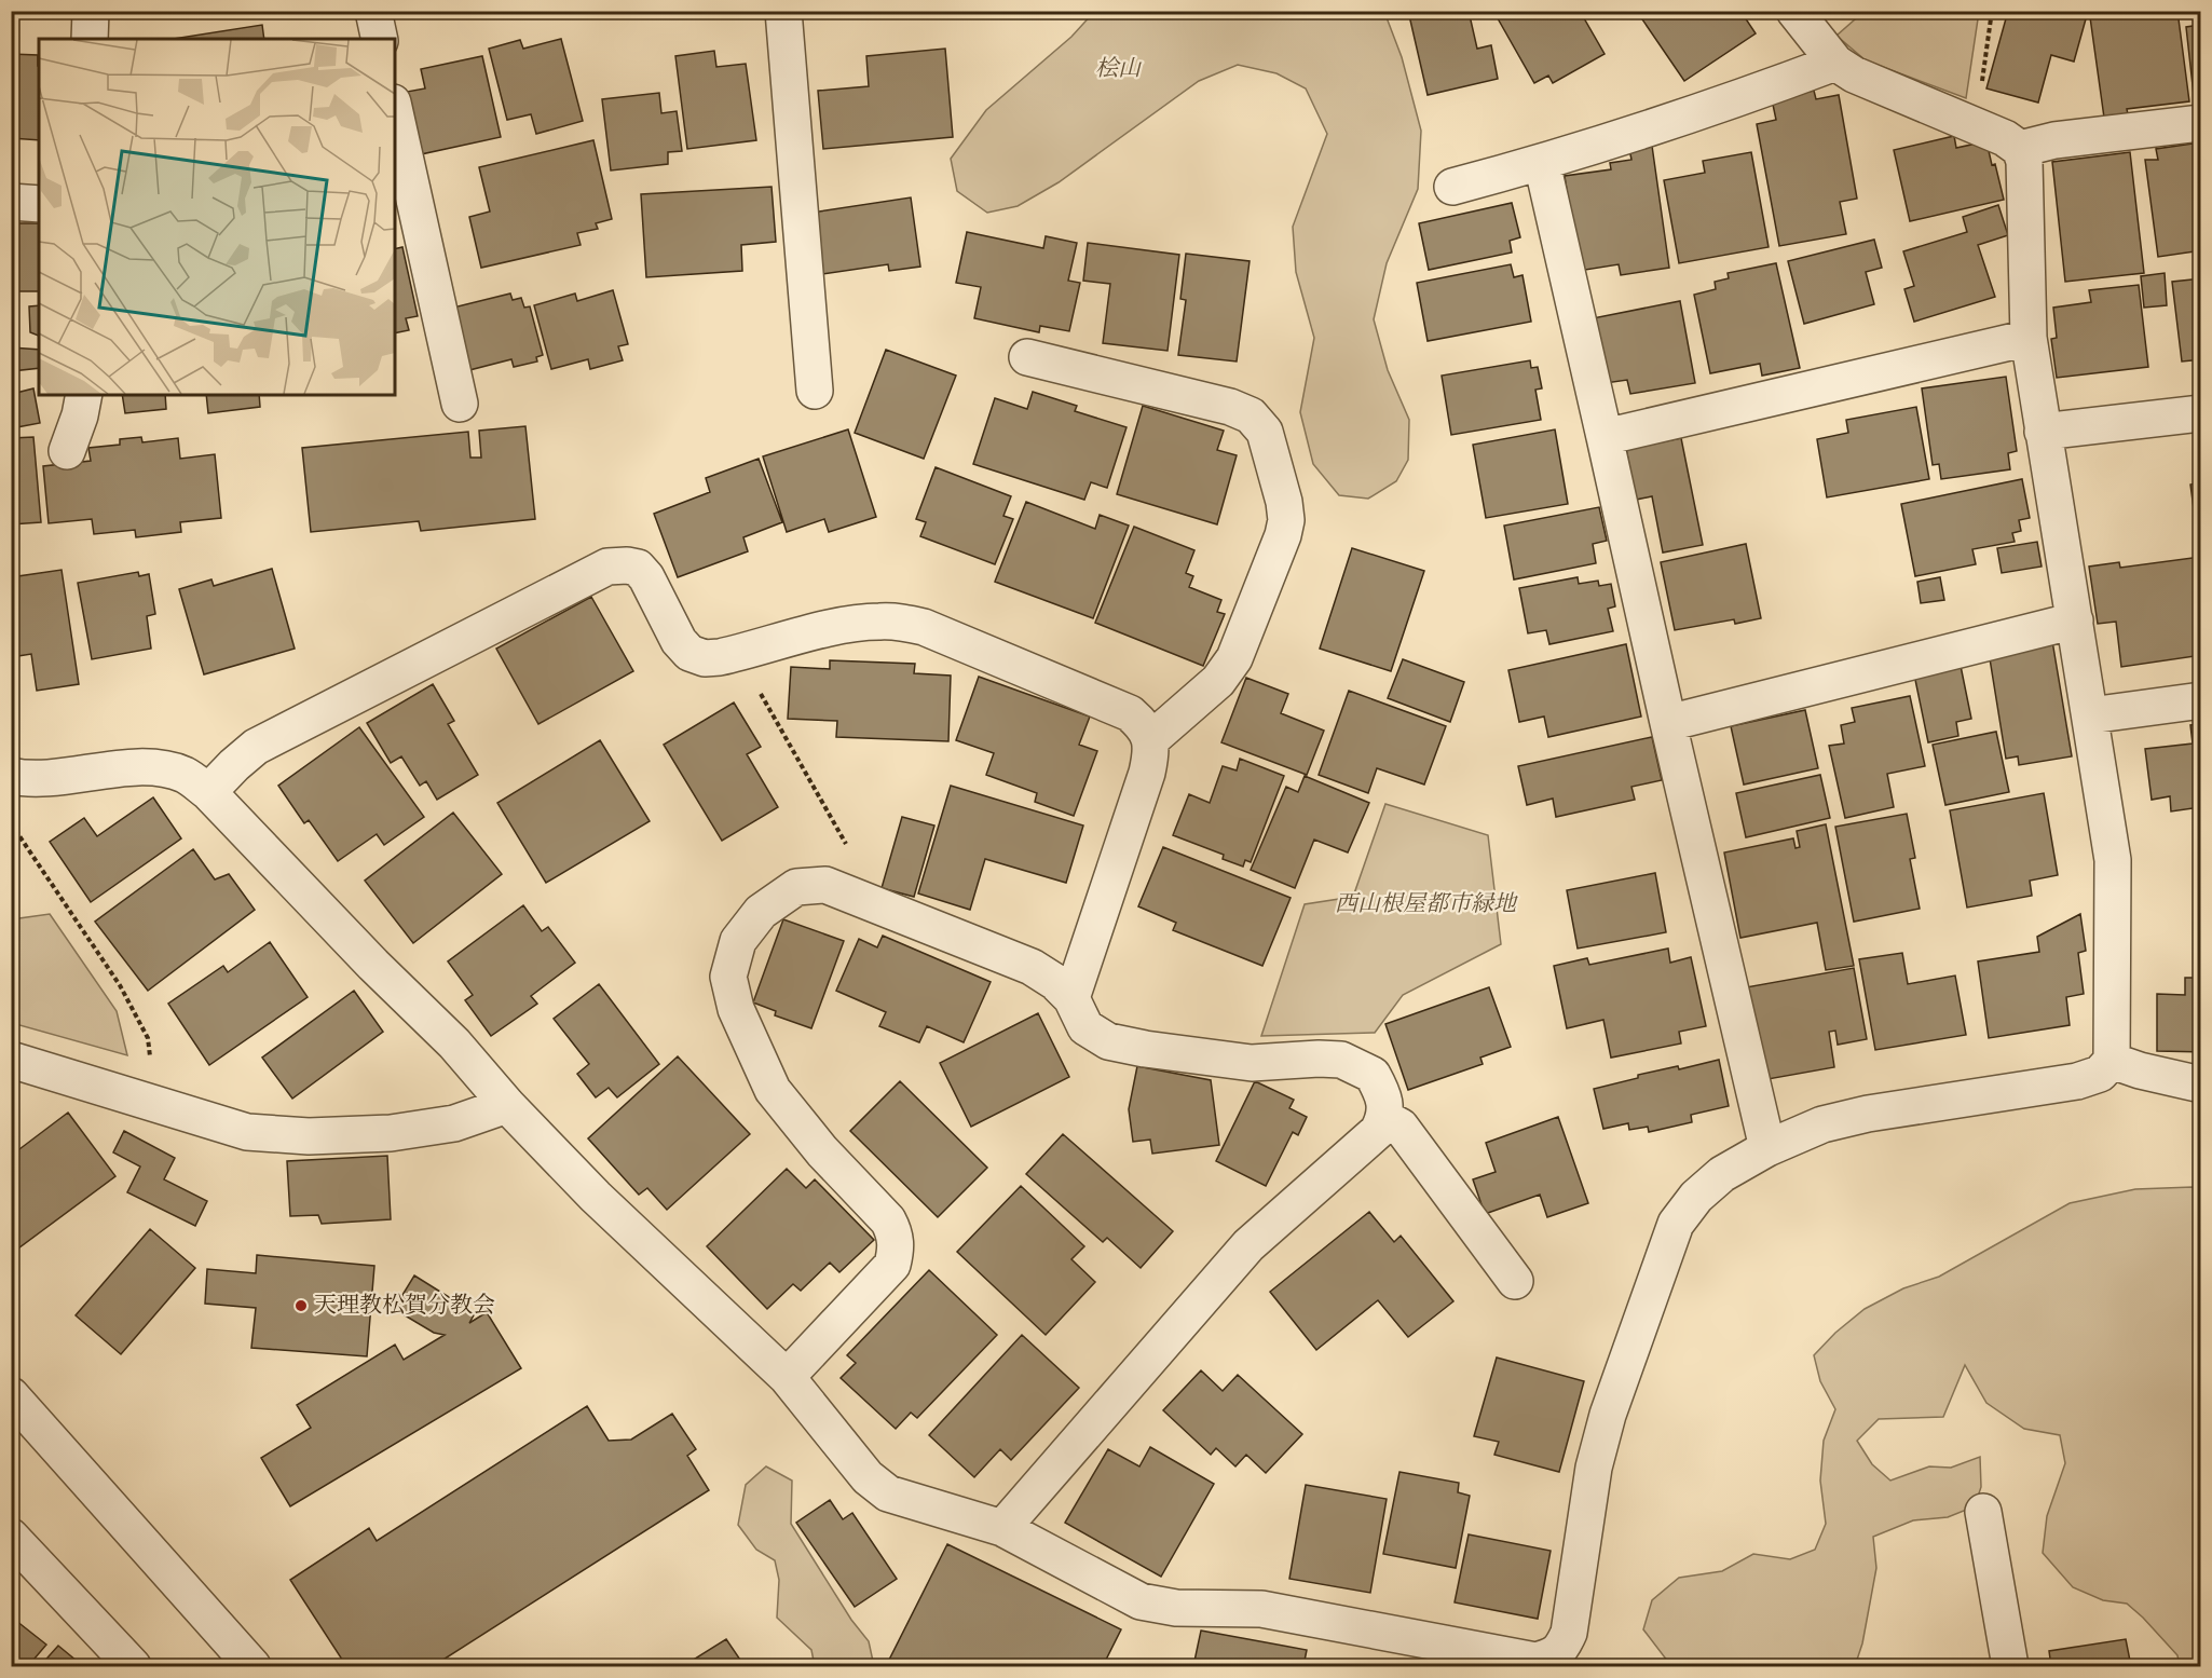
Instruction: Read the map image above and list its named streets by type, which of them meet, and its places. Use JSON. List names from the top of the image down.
{
  "parks": ["桧山", "西山根屋都市緑地"],
  "places": ["天理教松賀分教会"]
}
